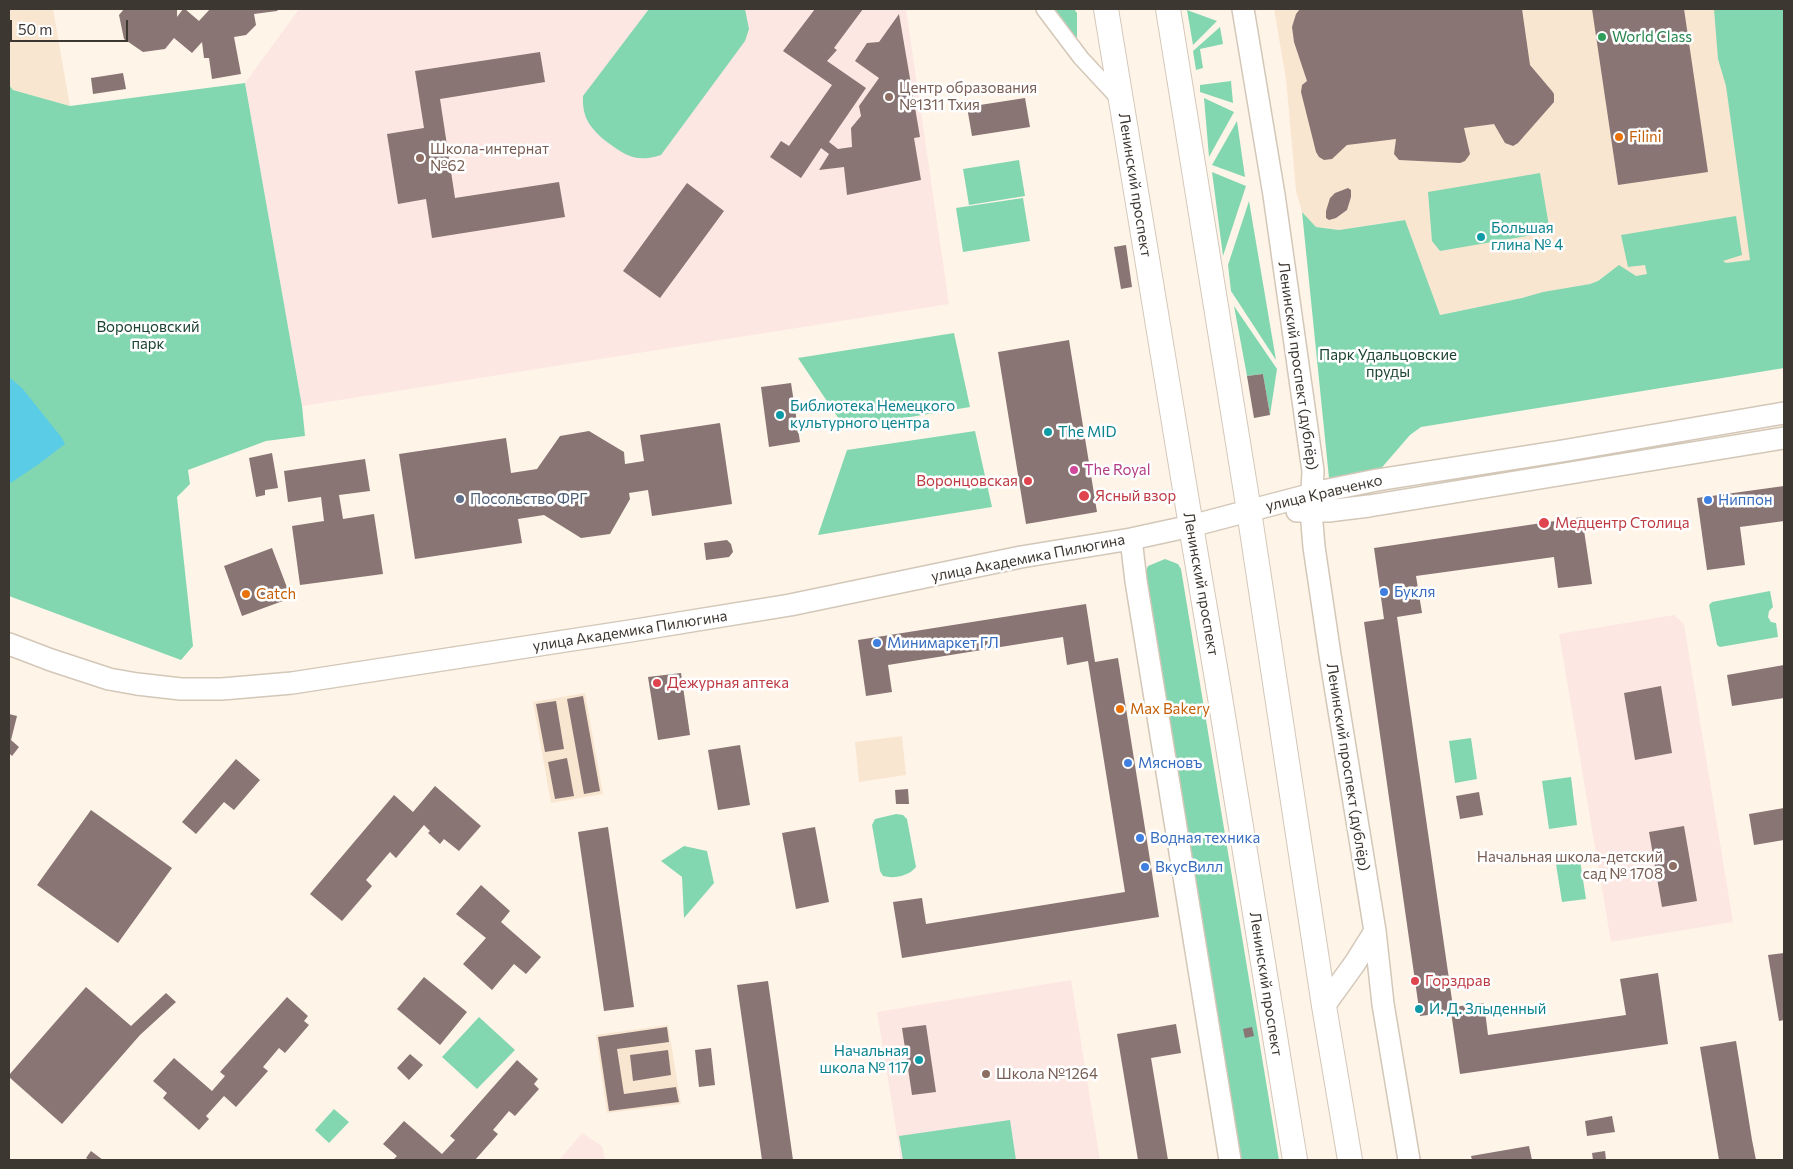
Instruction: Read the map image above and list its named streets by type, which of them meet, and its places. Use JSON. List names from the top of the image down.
{
  "streets": {
    "main road": ["Ленинский проспект"],
    "street": ["Ленинский проспект (дублёр)", "улица Кравченко", "улица Академика Пилюгина"]
  },
  "crossings": [
    ["Ленинский проспект", "улица Академика Пилюгина"],
    ["Ленинский проспект (дублёр)", "улица Кравченко"],
    ["улица Кравченко", "улица Академика Пилюгина"]
  ],
  "parks": ["Воронцовский парк", "Парк Удальцовские пруды"],
  "places": [
    "World Class",
    "Центр образования №1311 Тхия",
    "Filini",
    "Школа-интернат №62",
    "Большая глина № 4",
    "Библиотека Немецкого культурного центра",
    "The MID",
    "The Royal",
    "Воронцовская",
    "Ясный взор",
    "Посольство ФРГ",
    "Ниппон",
    "Медцентр Столица",
    "Букля",
    "Catch",
    "Минимаркет ГЛ",
    "Дежурная аптека",
    "Max Bakery",
    "Мясновъ",
    "Водная техника",
    "Начальная школа-детский сад № 1708",
    "ВкусВилл",
    "Горздрав",
    "И. Д. Злыденный",
    "Начальная школа № 117",
    "Школа №1264"
  ],
  "scale_bar": "50 m"
}
